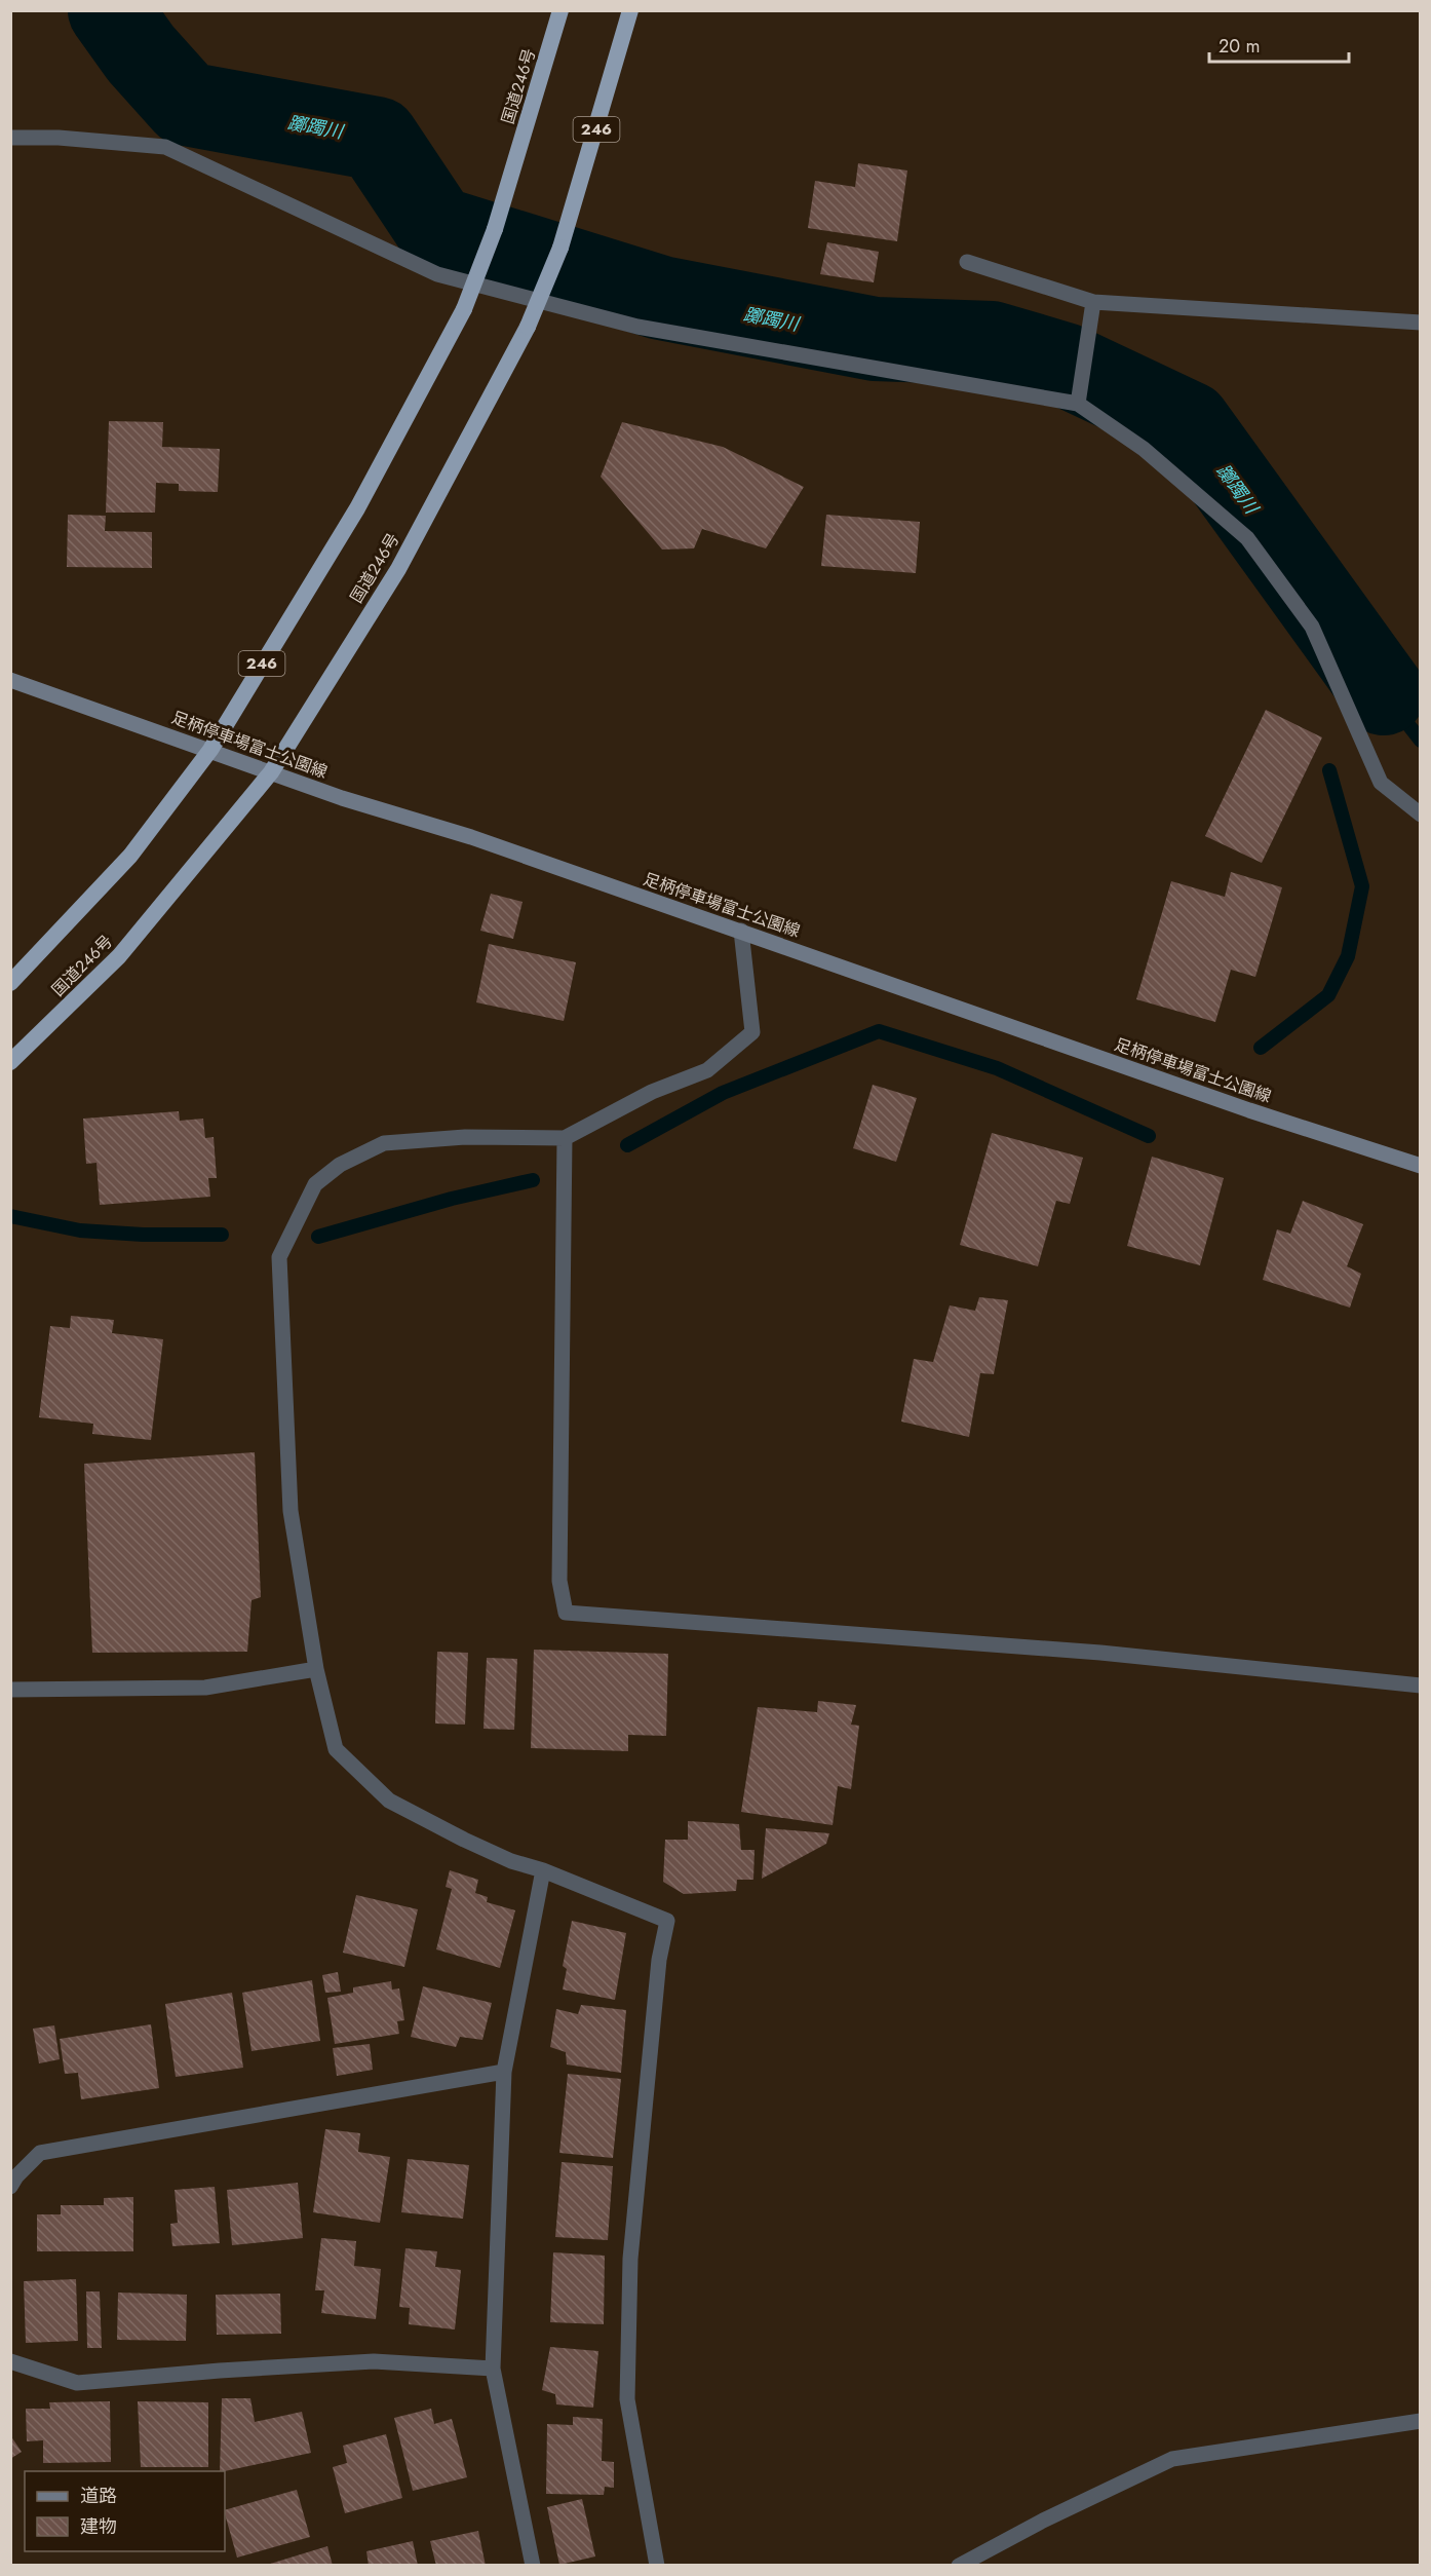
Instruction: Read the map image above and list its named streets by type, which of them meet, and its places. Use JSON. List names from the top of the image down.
{
  "streets": {
    "highway": ["国道246号", "246"],
    "main road": ["足柄停車場富士公園線"]
  },
  "crossings": [
    ["国道246号", "足柄停車場富士公園線"]
  ],
  "water": ["躑躅川"],
  "legend": ["道路", "建物"],
  "scale_bar": "20 m"
}
